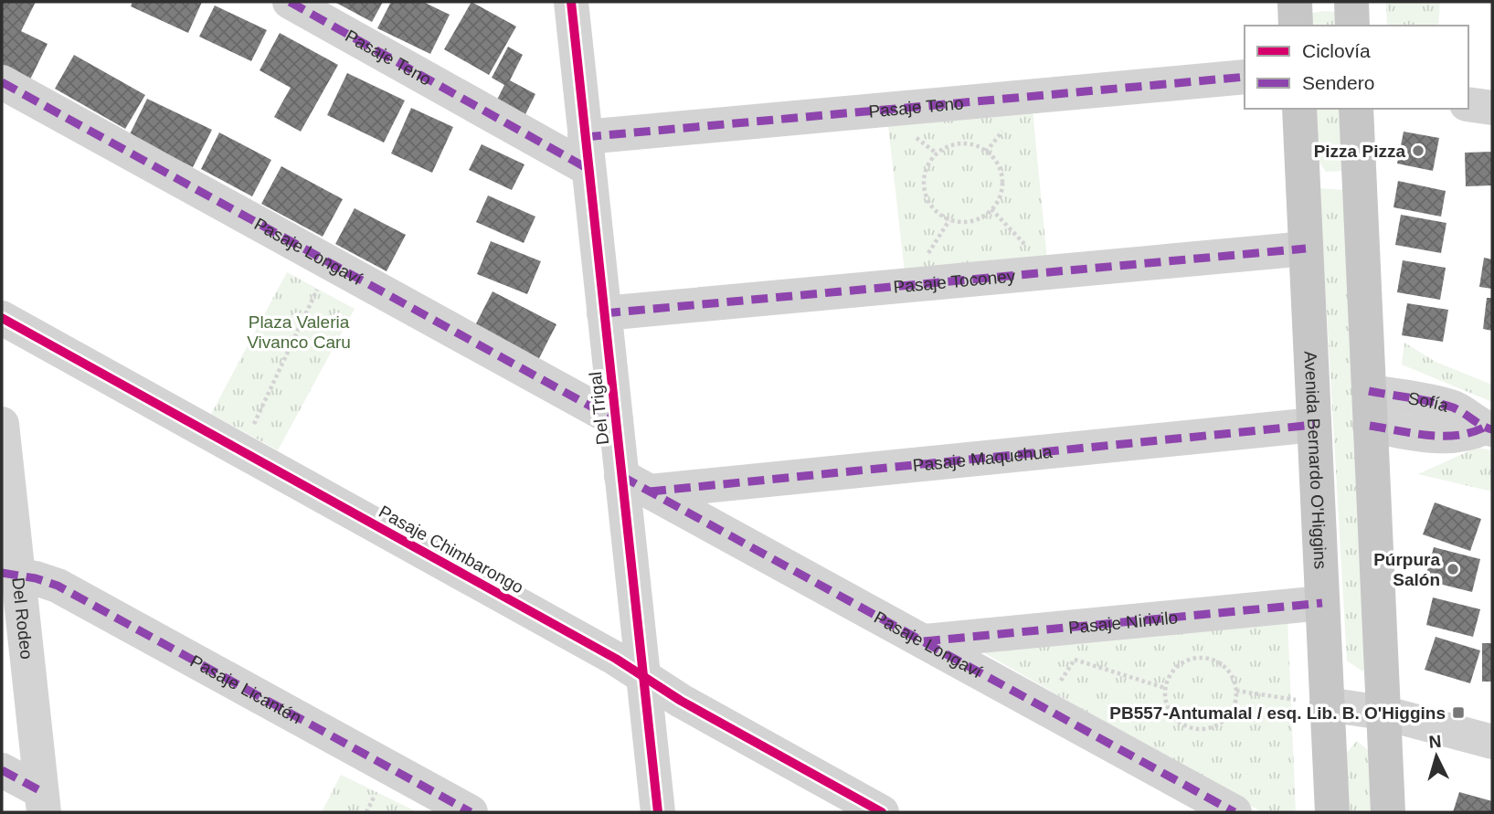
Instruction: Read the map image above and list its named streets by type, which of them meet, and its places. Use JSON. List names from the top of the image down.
{
  "streets": {
    "main road": ["Avenida Bernardo O'Higgins"],
    "street": [
      "Pasaje Teno",
      "Pasaje Longaví",
      "Pasaje Toconey",
      "Sofía",
      "Del Trigal",
      "Pasaje Maquehua",
      "Pasaje Chimbarongo",
      "Del Rodeo",
      "Pasaje Nirivilo",
      "Pasaje Licantén"
    ]
  },
  "crossings": [
    ["Pasaje Teno", "Del Trigal"],
    ["Pasaje Longaví", "Del Trigal"],
    ["Pasaje Longaví", "Pasaje Maquehua"],
    ["Pasaje Longaví", "Pasaje Nirivilo"],
    ["Pasaje Toconey", "Del Trigal"],
    ["Pasaje Toconey", "Avenida Bernardo O'Higgins"],
    ["Del Trigal", "Pasaje Maquehua"],
    ["Del Trigal", "Pasaje Chimbarongo"],
    ["Pasaje Maquehua", "Avenida Bernardo O'Higgins"],
    ["Avenida Bernardo O'Higgins", "Pasaje Nirivilo"],
    ["Del Rodeo", "Pasaje Licantén"]
  ],
  "parks": ["Plaza Valeria Vivanco Caru"],
  "places": {
    "other": ["Pizza Pizza", "Púrpura Salón"],
    "transit": ["PB557-Antumalal / esq. Lib. B. O'Higgins"]
  },
  "legend": ["Ciclovía", "Sendero"],
  "north": "top"
}
